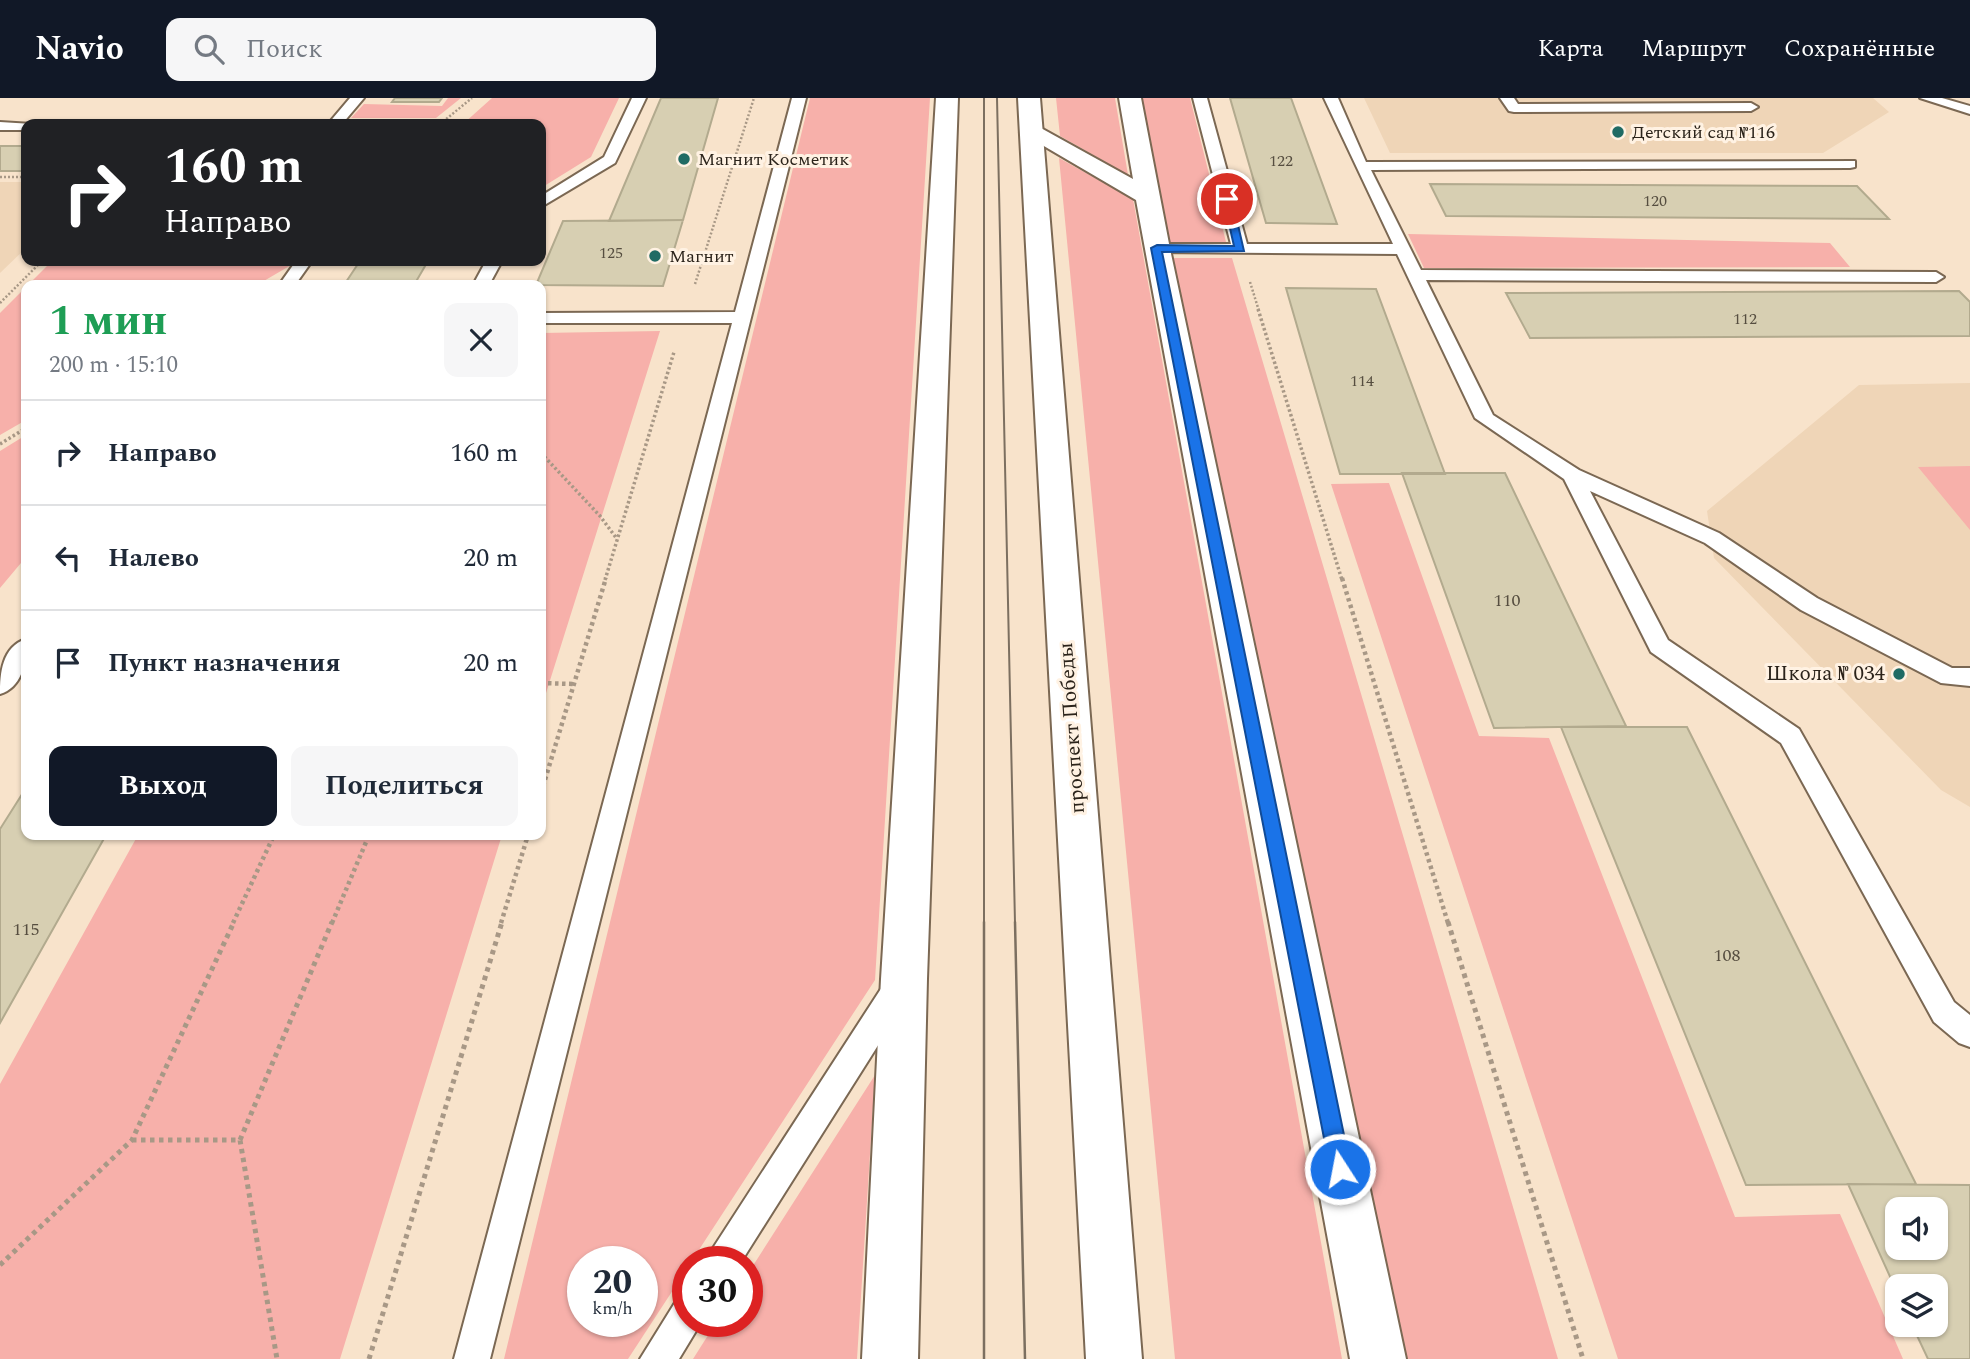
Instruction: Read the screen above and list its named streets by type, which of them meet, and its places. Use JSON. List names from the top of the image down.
{
  "streets": {
    "main road": ["проспект Победы"]
  },
  "places": [
    "Детский сад №116",
    "Магнит Косметик",
    "Магнит",
    "Школа № 034"
  ],
  "house_numbers": [
    "122",
    "120",
    "125",
    "112",
    "114",
    "110",
    "115",
    "108"
  ],
  "page": {
    "header": "Navio",
    "search": "Поиск",
    "nav": ["Карта", "Маршрут", "Сохранённые"],
    "turn": ["160 m", "Направо"],
    "heading": ["1 мин", "200 m · 15:10"],
    "list": [
      {
        "name": "Направо",
        "value": "160 m"
      },
      {
        "name": "Налево",
        "value": "20 m"
      },
      {
        "name": "Пункт назначения",
        "value": "20 m"
      }
    ],
    "buttons": ["Выход", "Поделиться"],
    "speed": "20 km/h",
    "limit": "30"
  }
}
